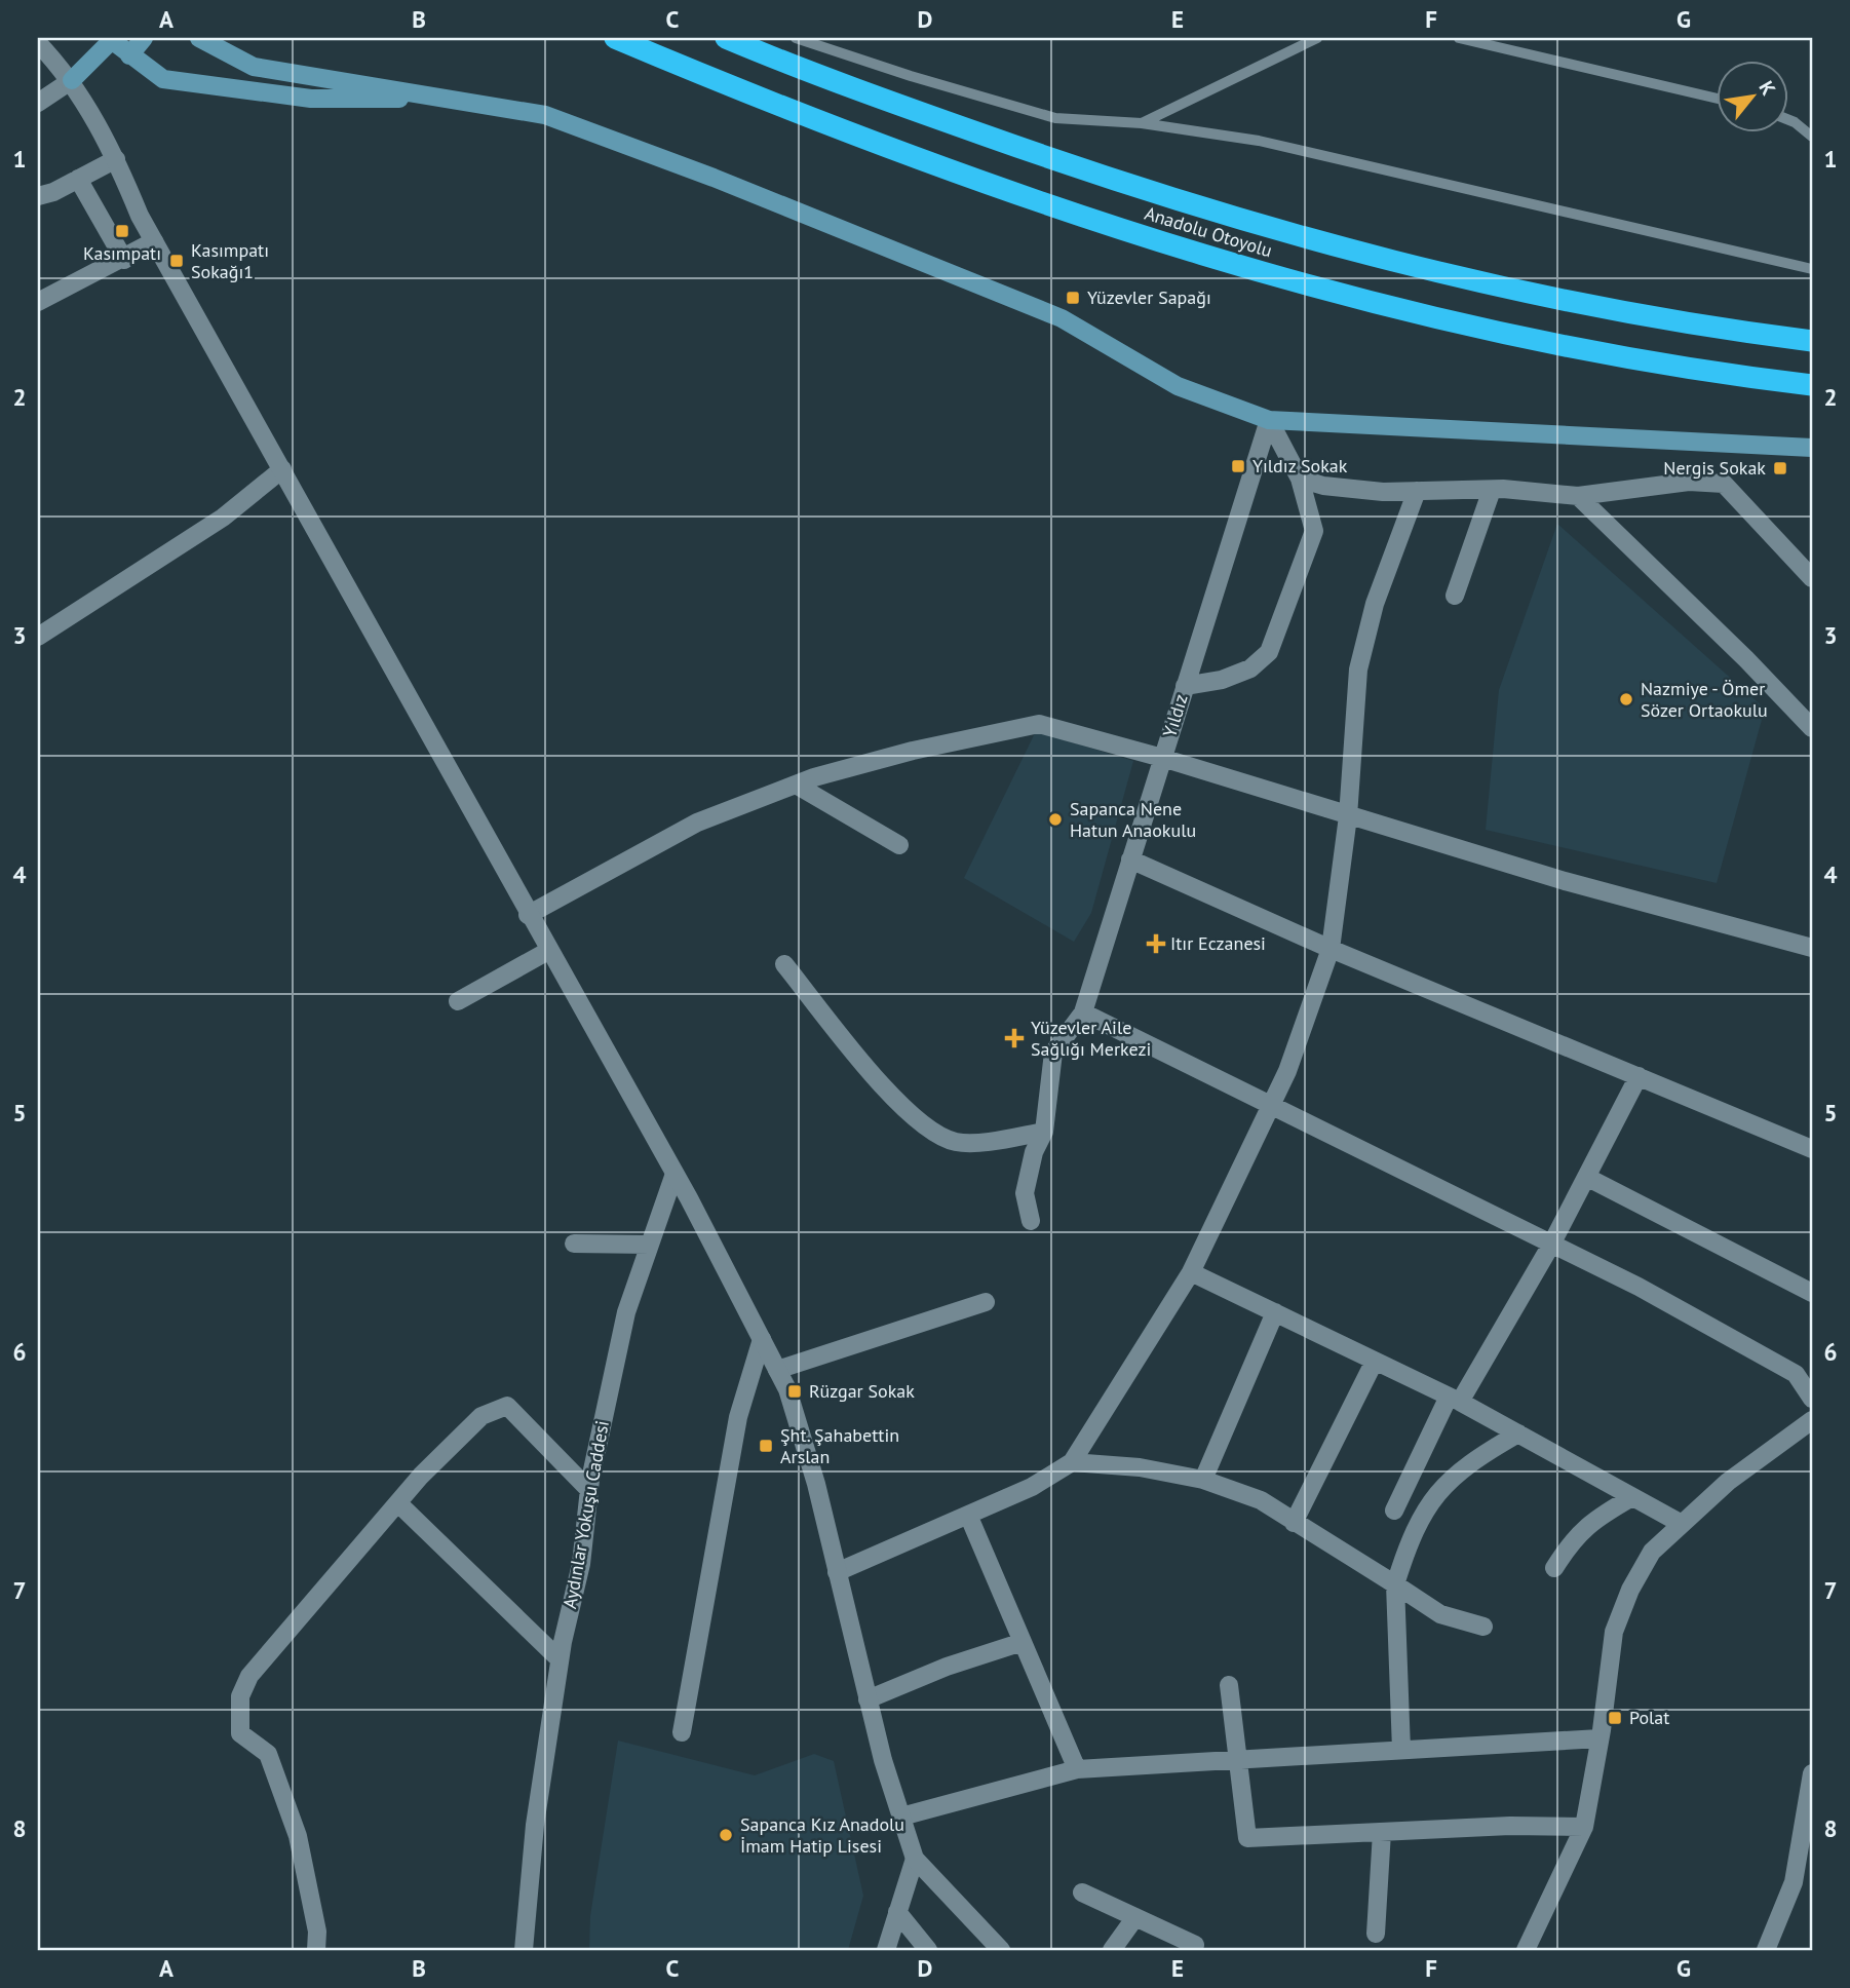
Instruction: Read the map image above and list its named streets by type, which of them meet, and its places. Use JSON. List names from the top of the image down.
{
  "streets": {
    "highway": ["Anadolu Otoyolu"],
    "street": ["Yıldız", "Aydınlar Yokuşu Caddesi"]
  },
  "places": {
    "transit": [
      "Kasımpatı",
      "Kasımpatı Sokağı1",
      "Yüzevler Sapağı",
      "Yıldız Sokak",
      "Nergis Sokak",
      "Rüzgar Sokak",
      "Şht. Şahabettin Arslan",
      "Polat"
    ],
    "other": ["Nazmiye - Ömer Sözer Ortaokulu", "Sapanca Nene Hatun Anaokulu", "Sapanca Kız Anadolu İmam Hatip Lisesi"],
    "health": ["Itır Eczanesi", "Yüzevler Aile Sağlığı Merkezi"]
  },
  "north": "top right",
  "grid": {
    "columns": [
      "A",
      "B",
      "C",
      "D",
      "E",
      "F",
      "G"
    ],
    "rows": [
      "1",
      "2",
      "3",
      "4",
      "5",
      "6",
      "7",
      "8"
    ]
  }
}
